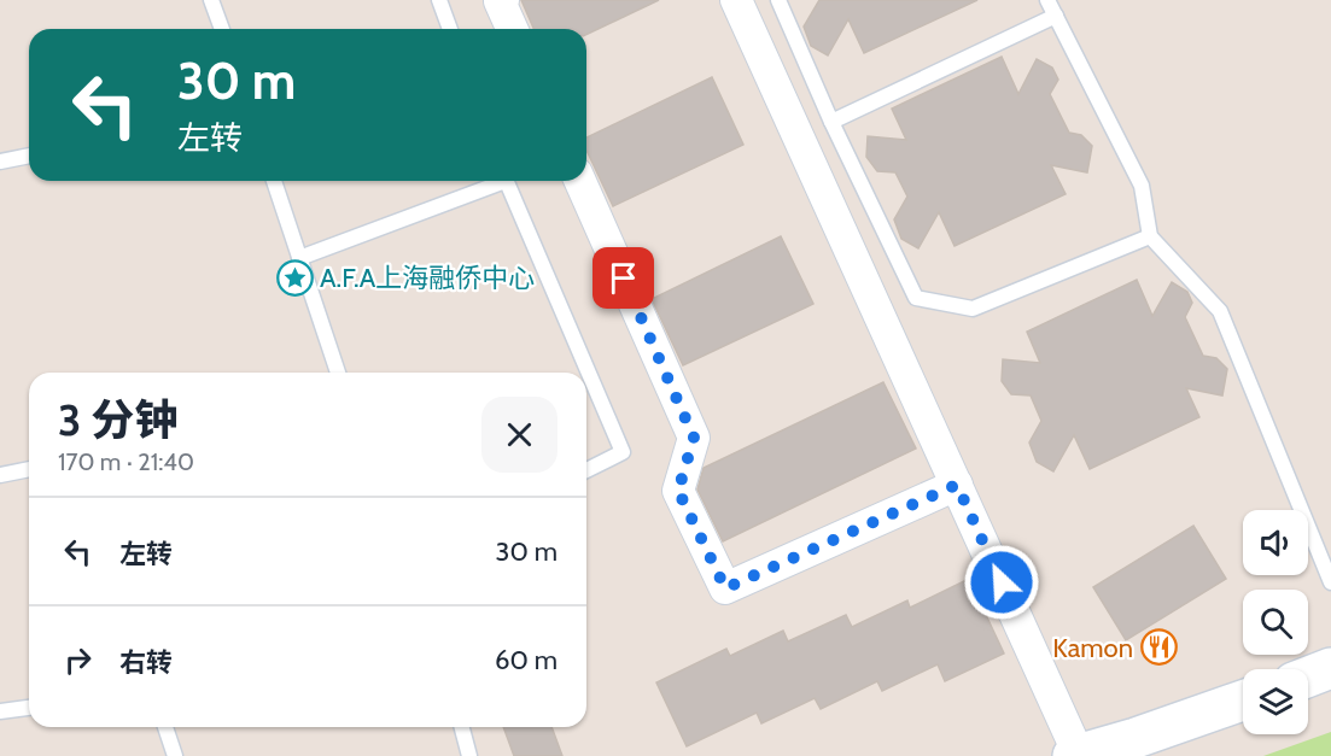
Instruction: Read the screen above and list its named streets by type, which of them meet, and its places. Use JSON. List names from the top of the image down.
{
  "places": {
    "place": ["A.F.A上海融侨中心"],
    "restaurant": ["Kamon"]
  },
  "page": {
    "turn": ["30 m", "左转"],
    "heading": ["3 分钟", "170 m · 21:40"],
    "list": [
      {
        "name": "左转",
        "value": "30 m"
      },
      {
        "name": "右转",
        "value": "60 m"
      }
    ]
  }
}
